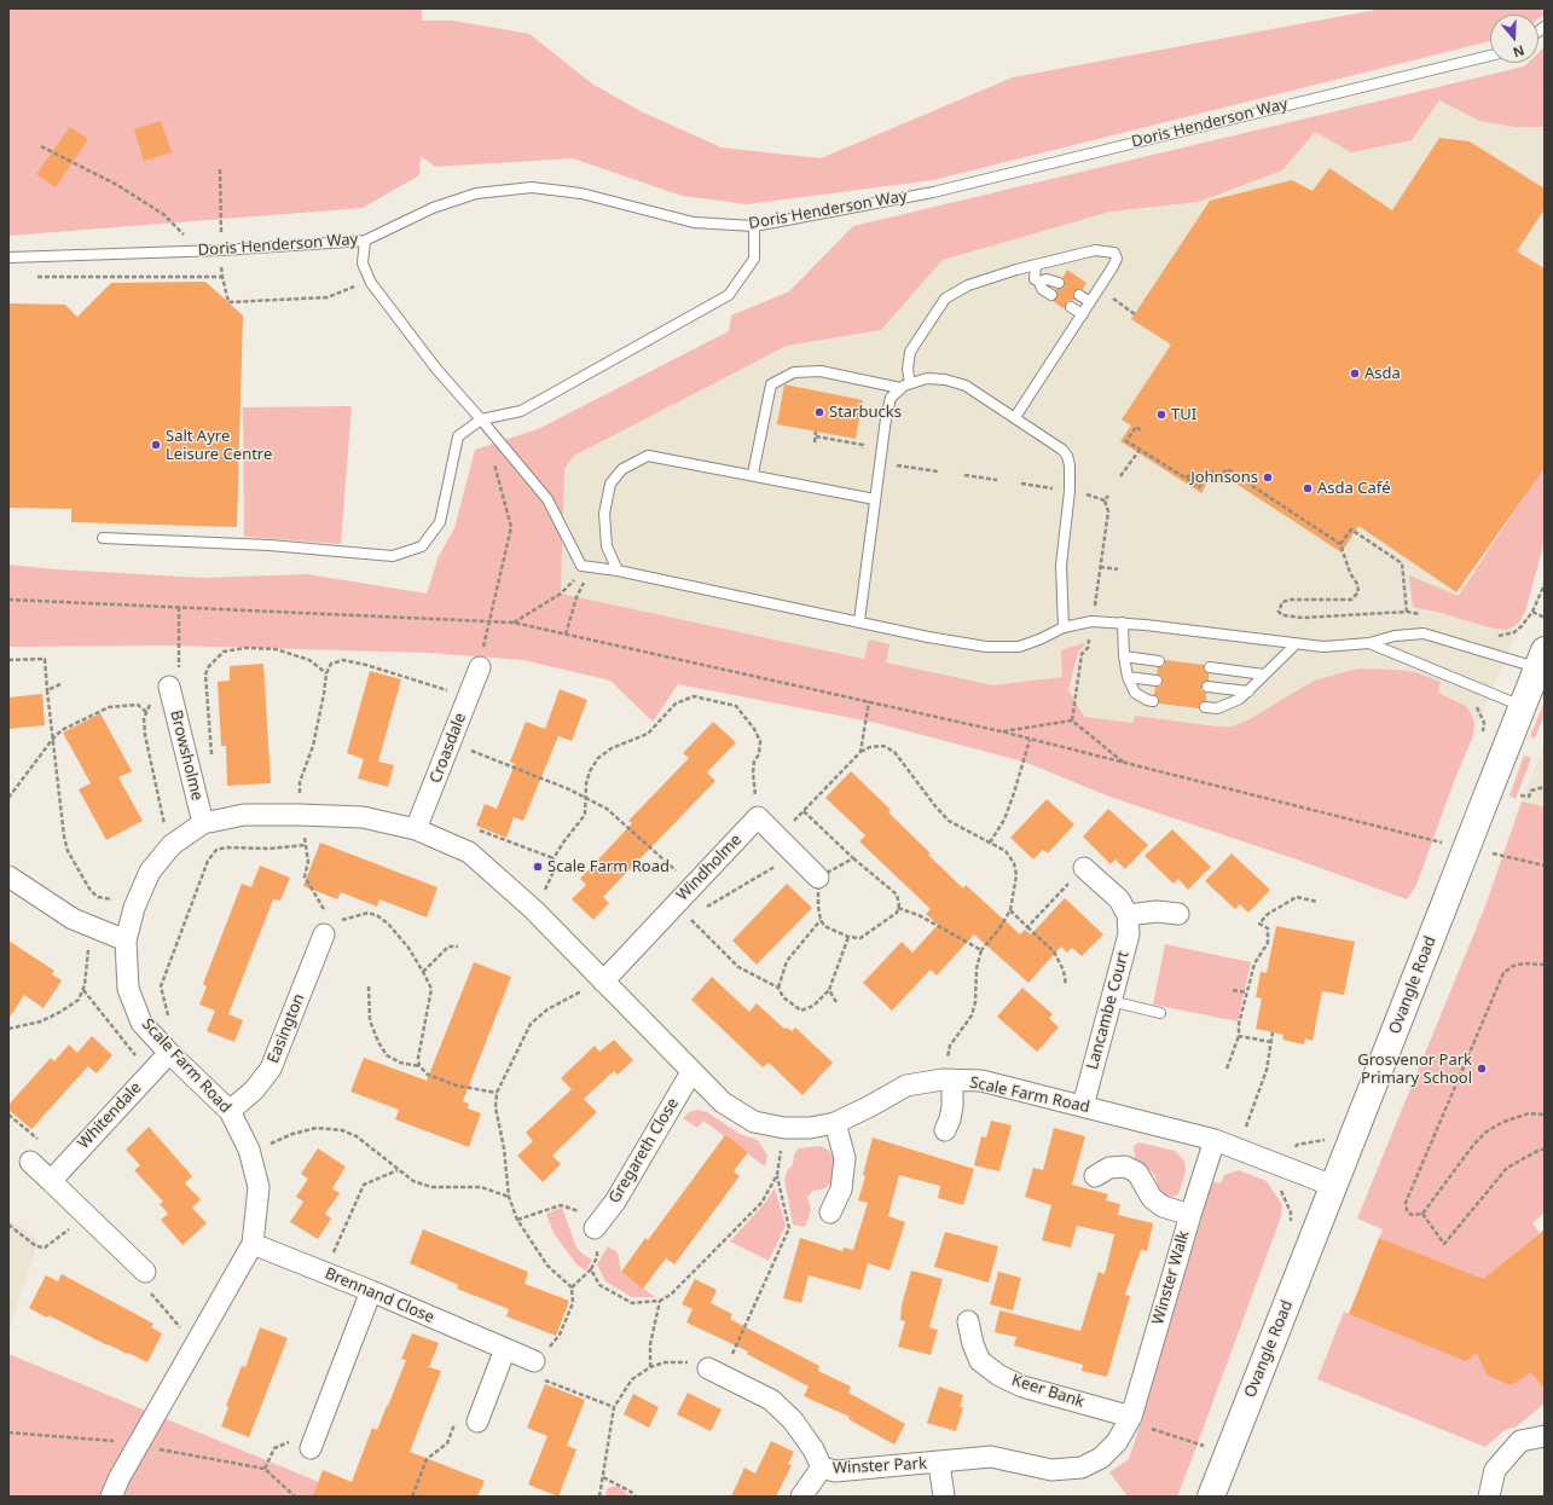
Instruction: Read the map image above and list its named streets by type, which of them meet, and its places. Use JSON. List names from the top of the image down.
{
  "streets": {
    "main road": ["Ovangle Road"],
    "street": [
      "Croasdale",
      "Browsholme",
      "Windholme",
      "Lancambe Court",
      "Easington",
      "Scale Farm Road",
      "Whitendale",
      "Gregareth Close",
      "Winster Walk",
      "Brennand Close",
      "Keer Bank",
      "Winster Park"
    ],
    "lane": ["Doris Henderson Way"]
  },
  "crossings": [
    ["Croasdale", "Scale Farm Road"],
    ["Browsholme", "Scale Farm Road"],
    ["Windholme", "Scale Farm Road"],
    ["Ovangle Road", "Scale Farm Road"],
    ["Lancambe Court", "Scale Farm Road"],
    ["Easington", "Scale Farm Road"],
    ["Scale Farm Road", "Whitendale"],
    ["Scale Farm Road", "Gregareth Close"],
    ["Scale Farm Road", "Winster Walk"],
    ["Scale Farm Road", "Brennand Close"],
    ["Winster Walk", "Keer Bank"],
    ["Winster Walk", "Winster Park"],
    ["Keer Bank", "Winster Park"]
  ],
  "places": [
    "Asda",
    "Starbucks",
    "TUI",
    "Salt Ayre Leisure Centre",
    "Johnsons",
    "Asda Café",
    "Scale Farm Road",
    "Grosvenor Park Primary School"
  ],
  "north": "bottom"
}
